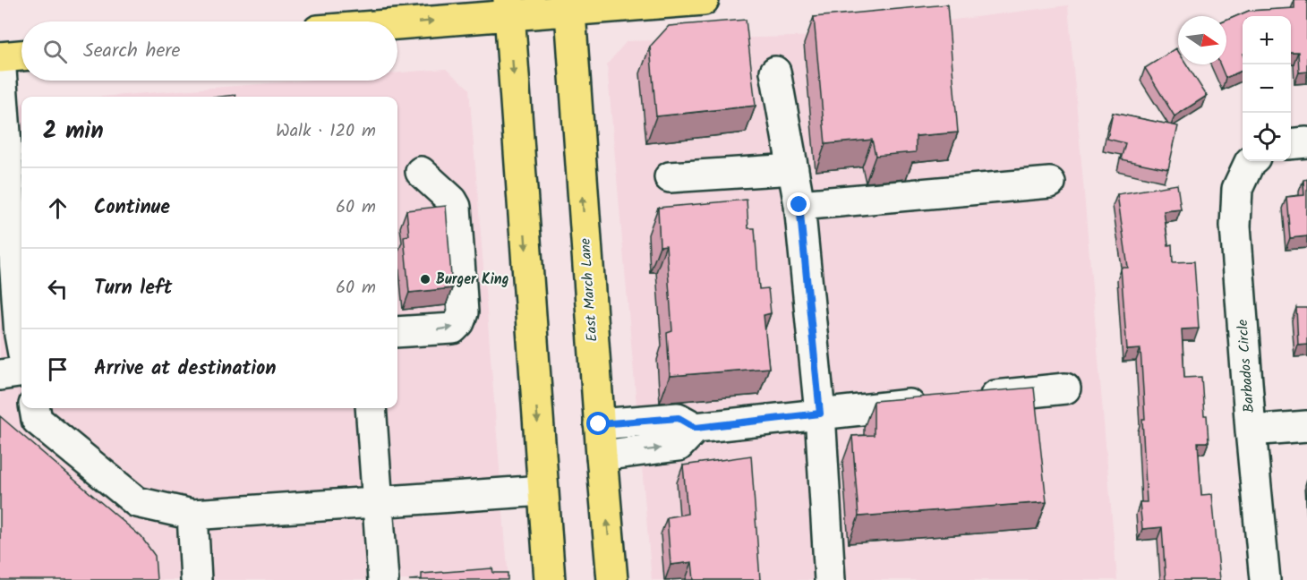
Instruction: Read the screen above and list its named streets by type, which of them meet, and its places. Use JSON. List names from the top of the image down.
{
  "streets": {
    "main road": ["East March Lane"],
    "street": ["Barbados Circle"]
  },
  "places": ["Burger King"],
  "north": "right",
  "page": {
    "map_buttons": ["+", "−"],
    "search": "Search here",
    "heading": ["2 min", "Walk · 120 m"],
    "list": [
      ["Continue", "60 m"],
      ["Turn left", "60 m"],
      "Arrive at destination"
    ]
  }
}
